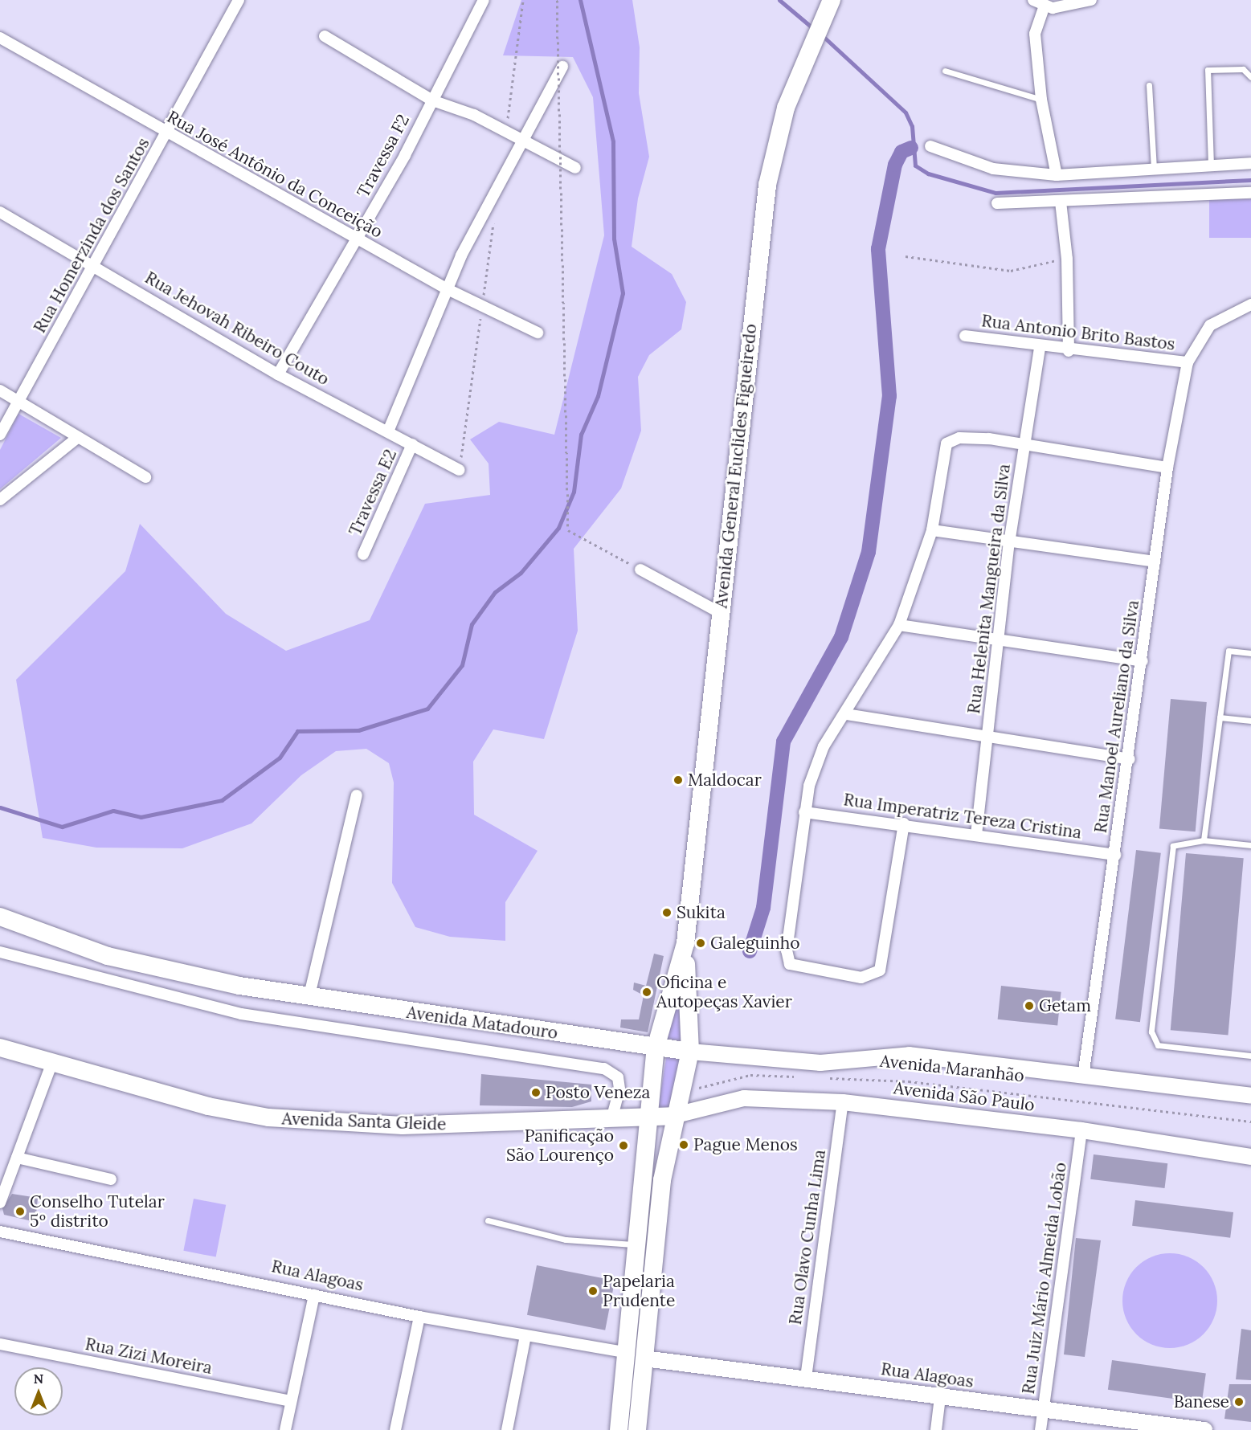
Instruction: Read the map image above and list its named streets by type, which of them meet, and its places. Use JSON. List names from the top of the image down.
{
  "streets": {
    "main road": [
      "Avenida General Euclides Figueiredo",
      "Avenida Matadouro",
      "Avenida Maranhão",
      "Avenida São Paulo",
      "Avenida Santa Gleide",
      "Rua Alagoas"
    ],
    "street": [
      "Travessa F2",
      "Rua José Antônio da Conceição",
      "Rua Homerzinda dos Santos",
      "Rua Jehovah Ribeiro Couto",
      "Rua Antonio Brito Bastos",
      "Travessa E2",
      "Rua Helenita Mangueira da Silva",
      "Rua Manoel Aureliano da Silva",
      "Rua Imperatriz Tereza Cristina",
      "Rua Olavo Cunha Lima",
      "Rua Juiz Mário Almeida Lobão",
      "Rua Zizi Moreira"
    ]
  },
  "crossings": [
    ["Travessa F2", "Rua José Antônio da Conceição"],
    ["Travessa F2", "Rua Jehovah Ribeiro Couto"],
    ["Rua José Antônio da Conceição", "Rua Homerzinda dos Santos"],
    ["Rua Homerzinda dos Santos", "Rua Jehovah Ribeiro Couto"],
    ["Rua Jehovah Ribeiro Couto", "Travessa E2"],
    ["Rua Antonio Brito Bastos", "Rua Helenita Mangueira da Silva"],
    ["Rua Antonio Brito Bastos", "Rua Manoel Aureliano da Silva"],
    ["Avenida General Euclides Figueiredo", "Avenida Matadouro"],
    ["Avenida General Euclides Figueiredo", "Avenida Maranhão"],
    ["Avenida General Euclides Figueiredo", "Avenida São Paulo"],
    ["Avenida General Euclides Figueiredo", "Avenida Santa Gleide"],
    ["Avenida General Euclides Figueiredo", "Rua Alagoas"],
    ["Rua Helenita Mangueira da Silva", "Rua Imperatriz Tereza Cristina"],
    ["Rua Manoel Aureliano da Silva", "Rua Imperatriz Tereza Cristina"],
    ["Rua Manoel Aureliano da Silva", "Avenida Maranhão"],
    ["Avenida Matadouro", "Avenida Maranhão"],
    ["Avenida São Paulo", "Avenida Santa Gleide"],
    ["Avenida São Paulo", "Rua Olavo Cunha Lima"],
    ["Avenida São Paulo", "Rua Juiz Mário Almeida Lobão"],
    ["Rua Olavo Cunha Lima", "Rua Alagoas"],
    ["Rua Alagoas", "Rua Juiz Mário Almeida Lobão"]
  ],
  "places": [
    "Maldocar",
    "Sukita",
    "Galeguinho",
    "Oficina e Autopeças Xavier",
    "Getam",
    "Posto Veneza",
    "Pague Menos",
    "Panificação São Lourenço",
    "Conselho Tutelar 5º distrito",
    "Papelaria Prudente",
    "Banese"
  ],
  "north": "top"
}
